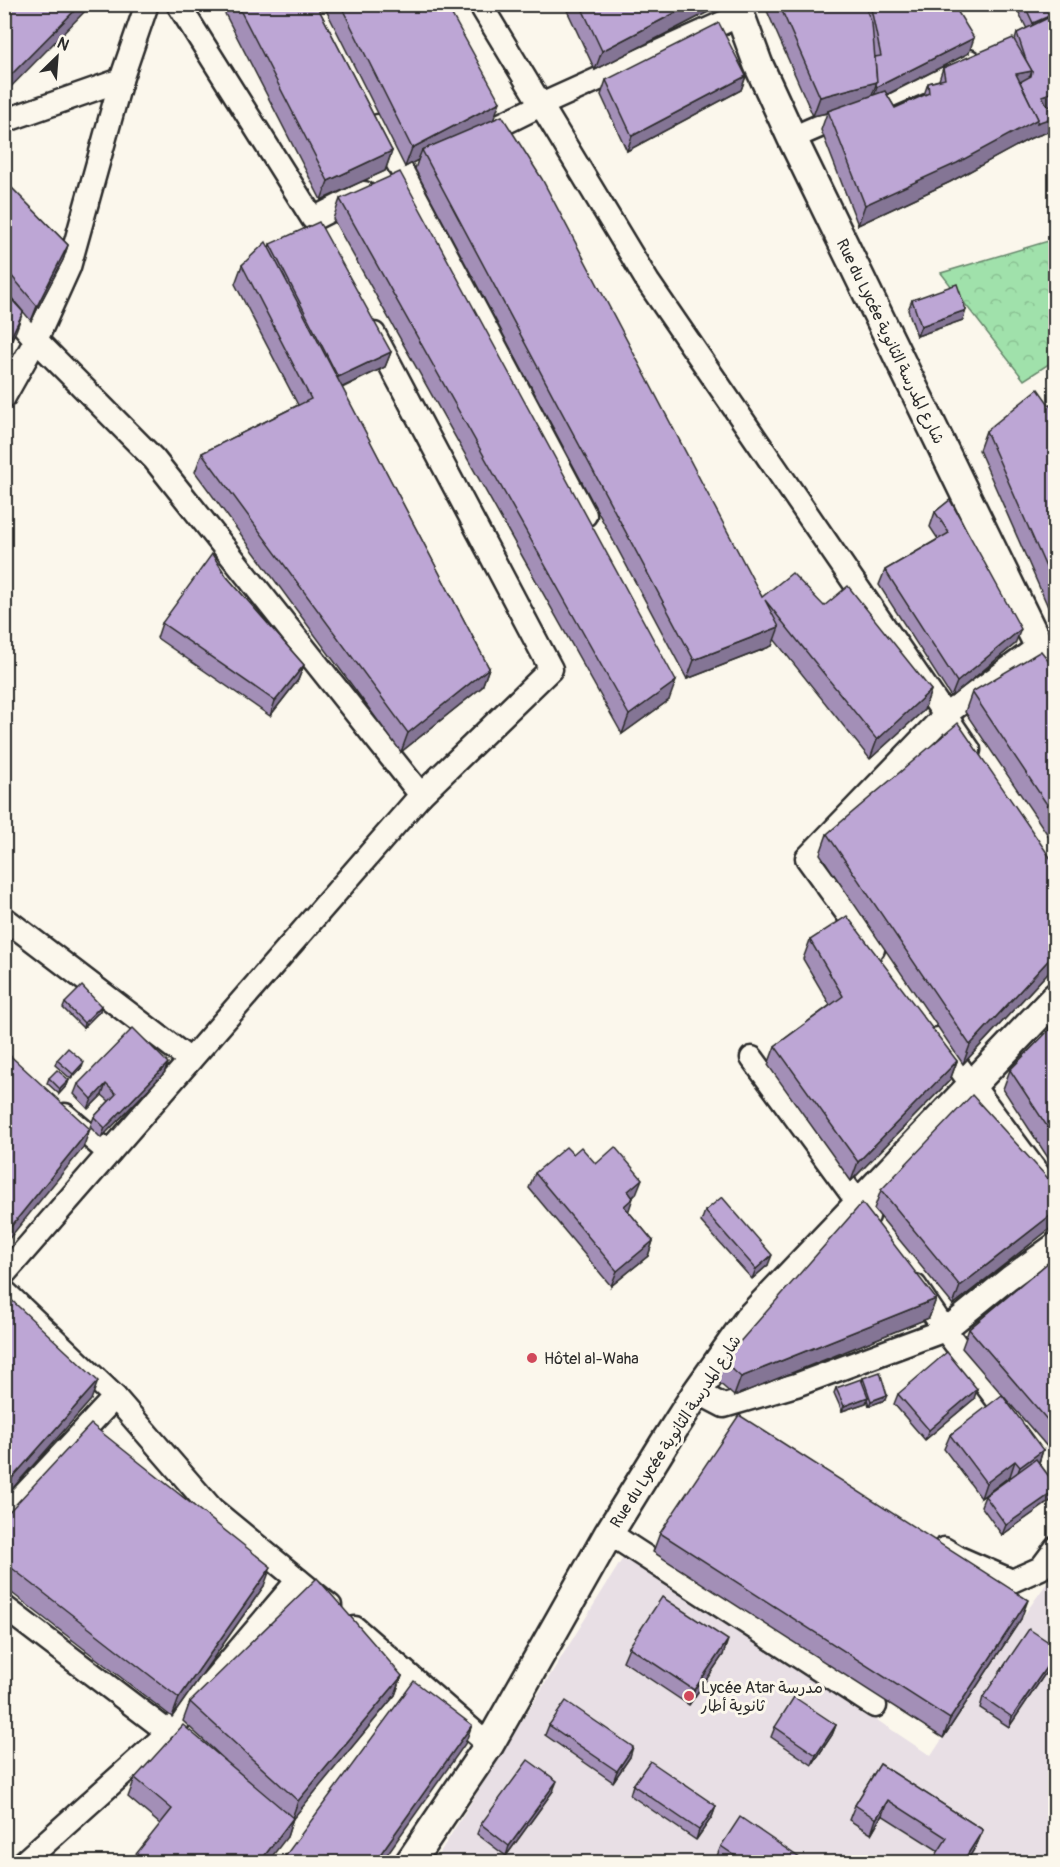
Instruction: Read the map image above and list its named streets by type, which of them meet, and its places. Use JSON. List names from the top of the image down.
{
  "streets": {
    "street": ["Rue du Lycée شارع المدرسة الثانوية"]
  },
  "places": ["Hôtel al-Waha", "Lycée Atar مدرسة ثانوية أطار"],
  "north": "top right"
}
